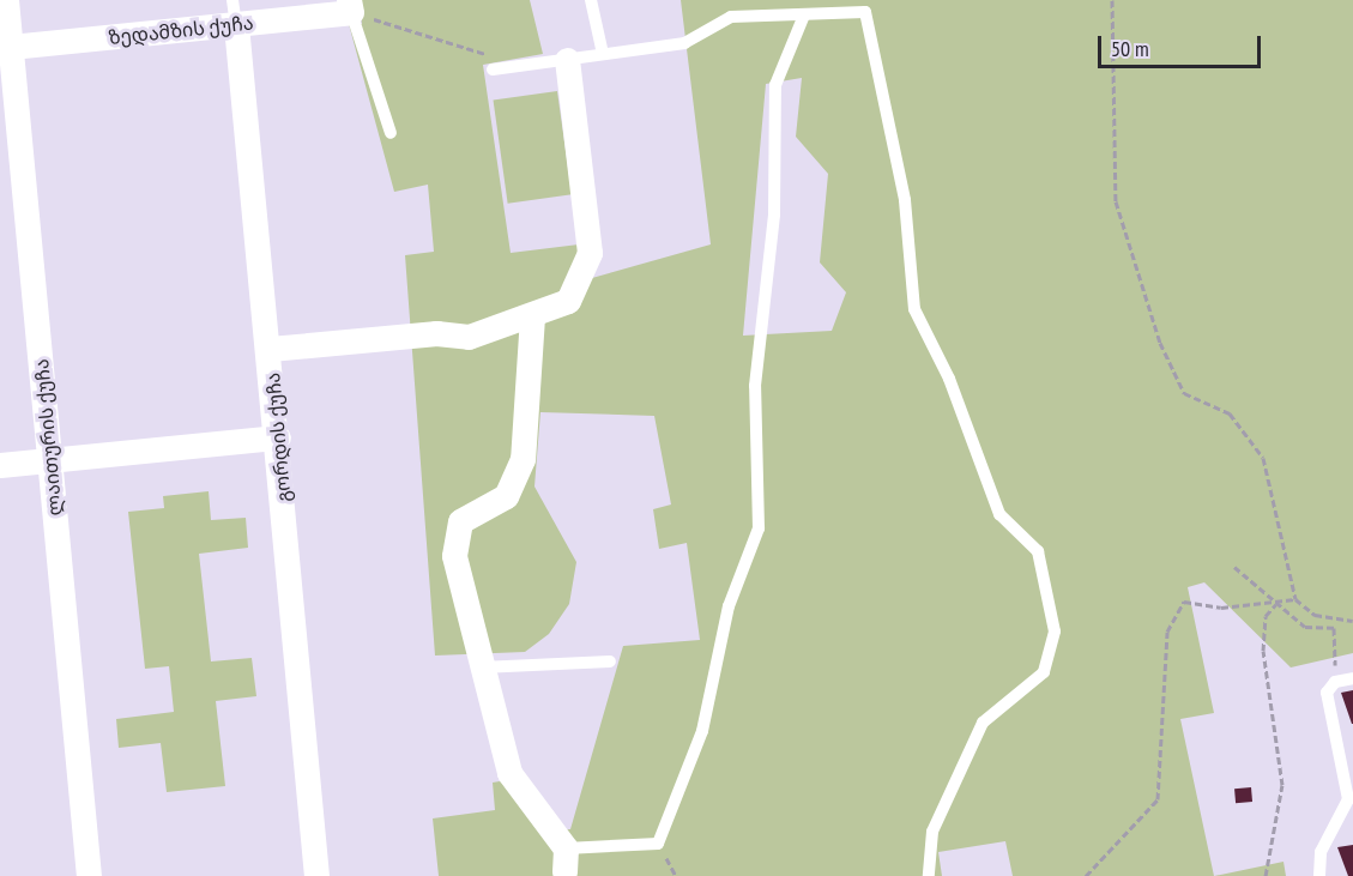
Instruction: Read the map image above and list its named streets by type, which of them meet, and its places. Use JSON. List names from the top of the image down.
{
  "streets": {
    "street": ["ზედამზის ქუჩა", "ლაითურის ქუჩა", "გორდის ქუჩა"]
  },
  "crossings": [
    ["ზედამზის ქუჩა", "ლაითურის ქუჩა"],
    ["ზედამზის ქუჩა", "გორდის ქუჩა"]
  ],
  "scale_bar": "50 m"
}
